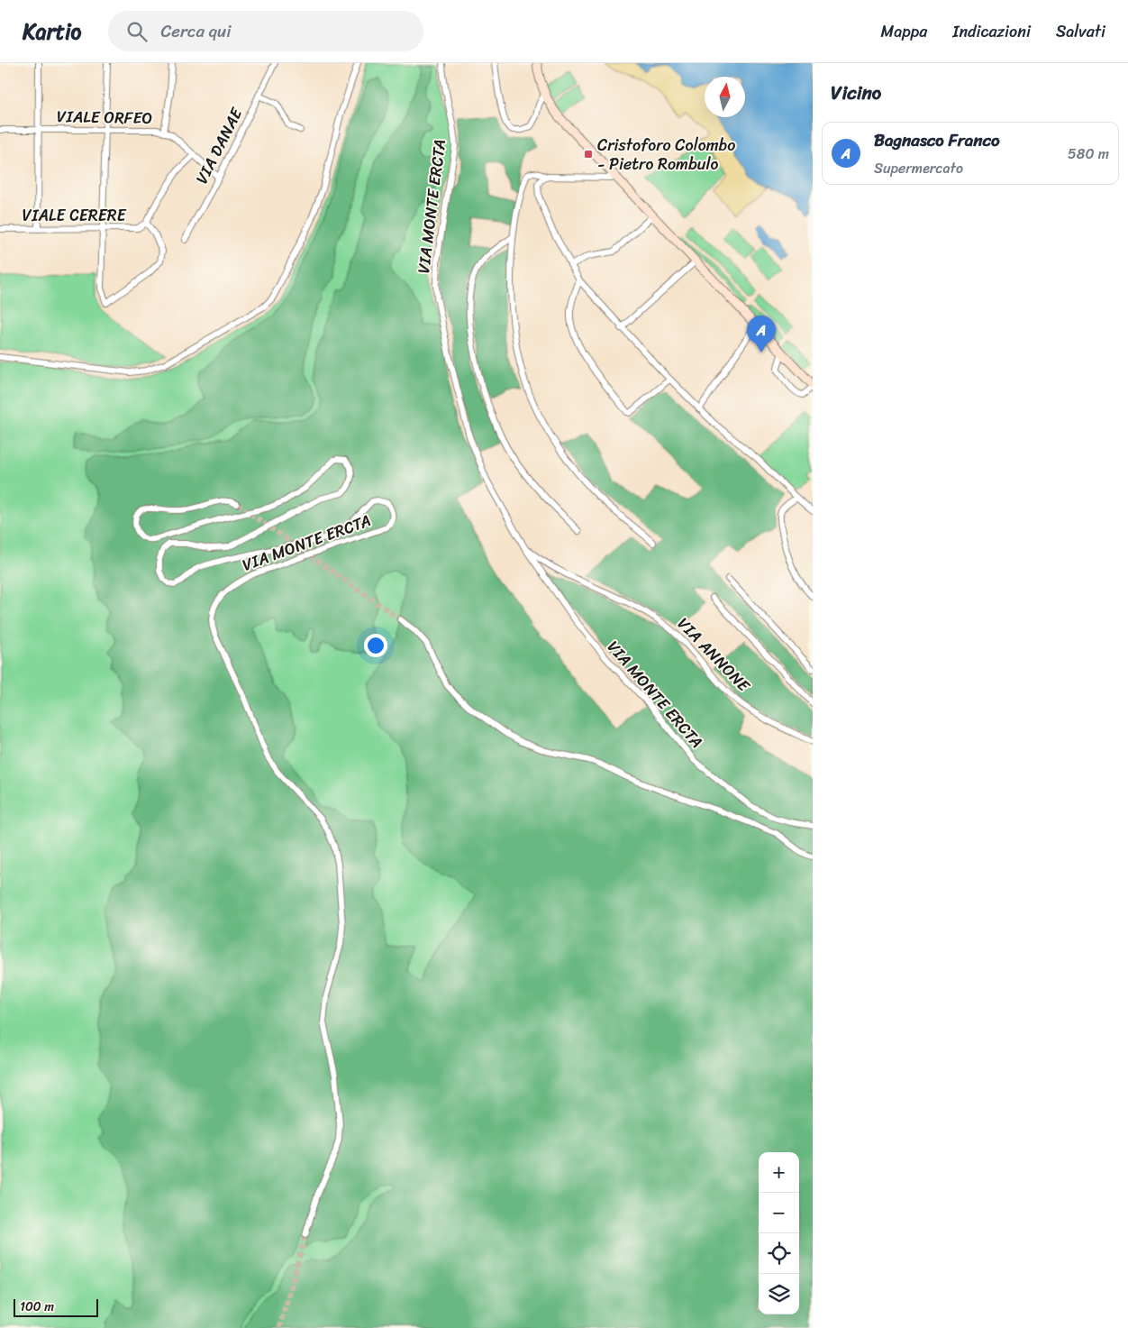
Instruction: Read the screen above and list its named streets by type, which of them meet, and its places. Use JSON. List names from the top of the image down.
{
  "streets": {
    "street": [
      "VIALE ORFEO",
      "VIA DANAE",
      "VIA MONTE ERCTA",
      "VIALE CERERE",
      "VIA ANNONE"
    ]
  },
  "crossings": [
    ["VIALE ORFEO", "VIA DANAE"],
    ["VIA MONTE ERCTA", "VIA ANNONE"]
  ],
  "places": {
    "transit": ["Cristoforo Colombo - Pietro Rombulo"]
  },
  "scale_bar": "100 m",
  "north": "top",
  "page": {
    "header": "Kartio",
    "search": "Cerca qui",
    "nav": ["Mappa", "Indicazioni", "Salvati"],
    "heading": "Vicino",
    "list": [
      {
        "mark": "A",
        "name": "Bagnasco Franco",
        "note": "Supermercato",
        "value": "580 m"
      }
    ],
    "pins": "A",
    "map_buttons": ["+", "−"],
    "scale": "100 m"
  }
}
